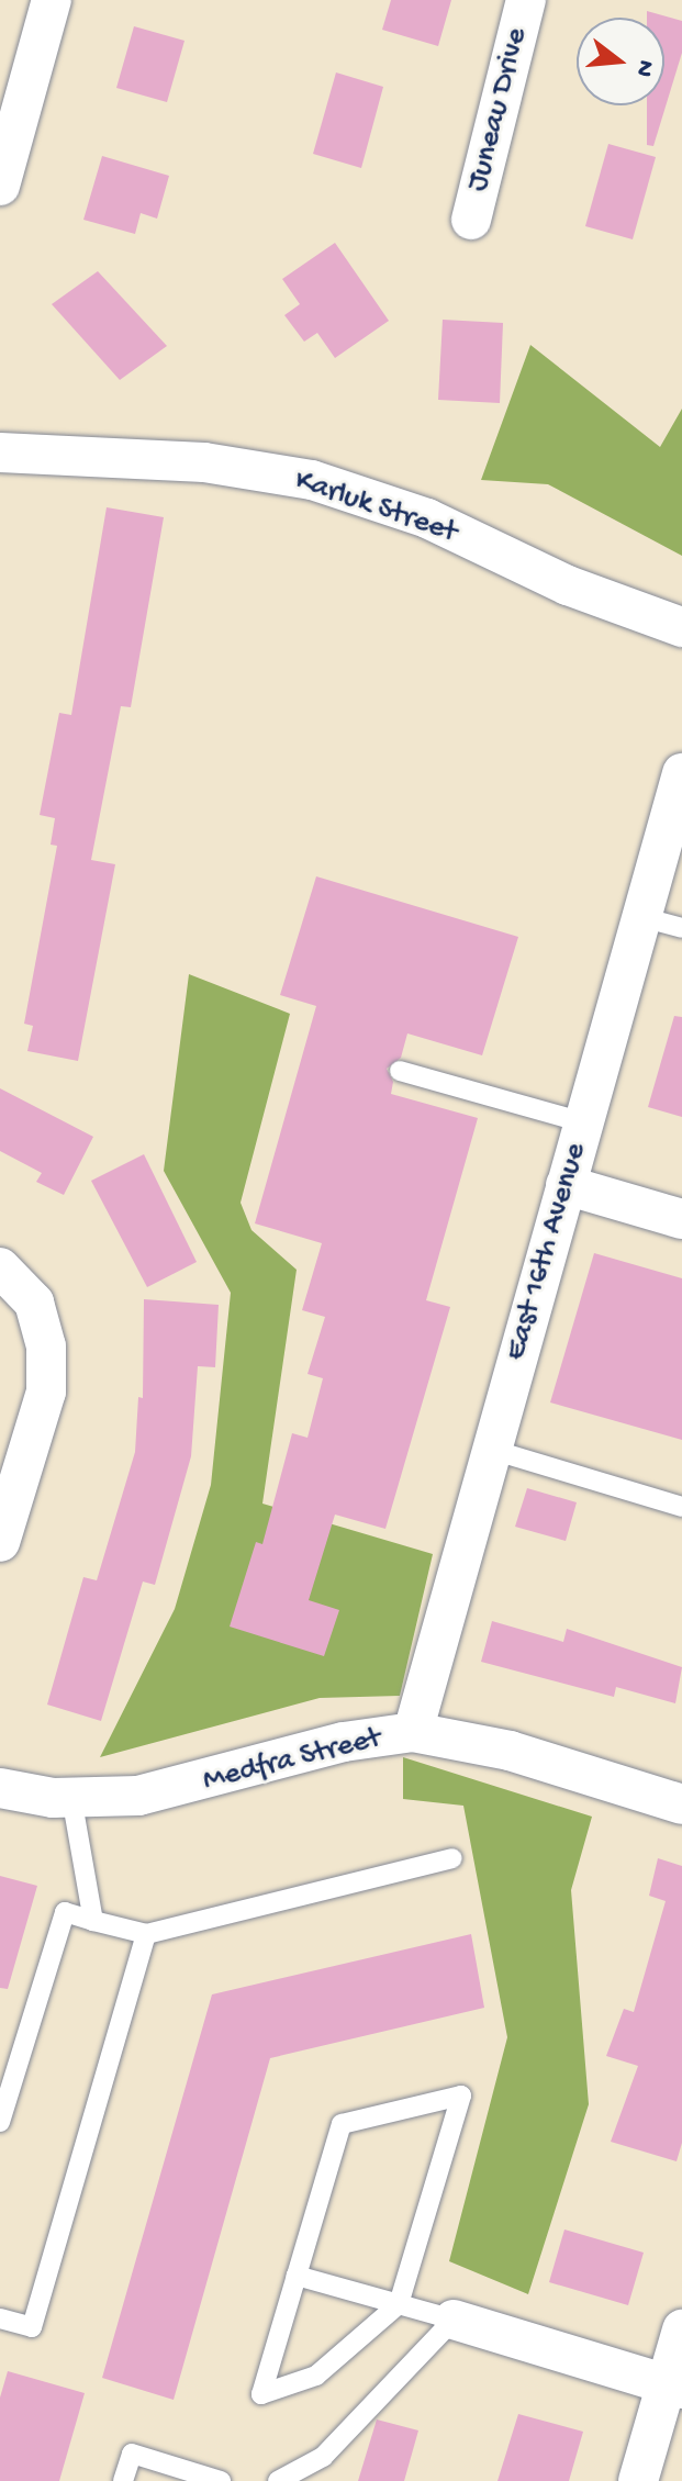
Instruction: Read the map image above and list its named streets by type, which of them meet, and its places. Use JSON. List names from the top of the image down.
{
  "streets": {
    "street": [
      "Juneau Drive",
      "Karluk Street",
      "East 16th Avenue",
      "Medfra Street"
    ]
  },
  "crossings": [
    ["East 16th Avenue", "Medfra Street"]
  ],
  "north": "right"
}
